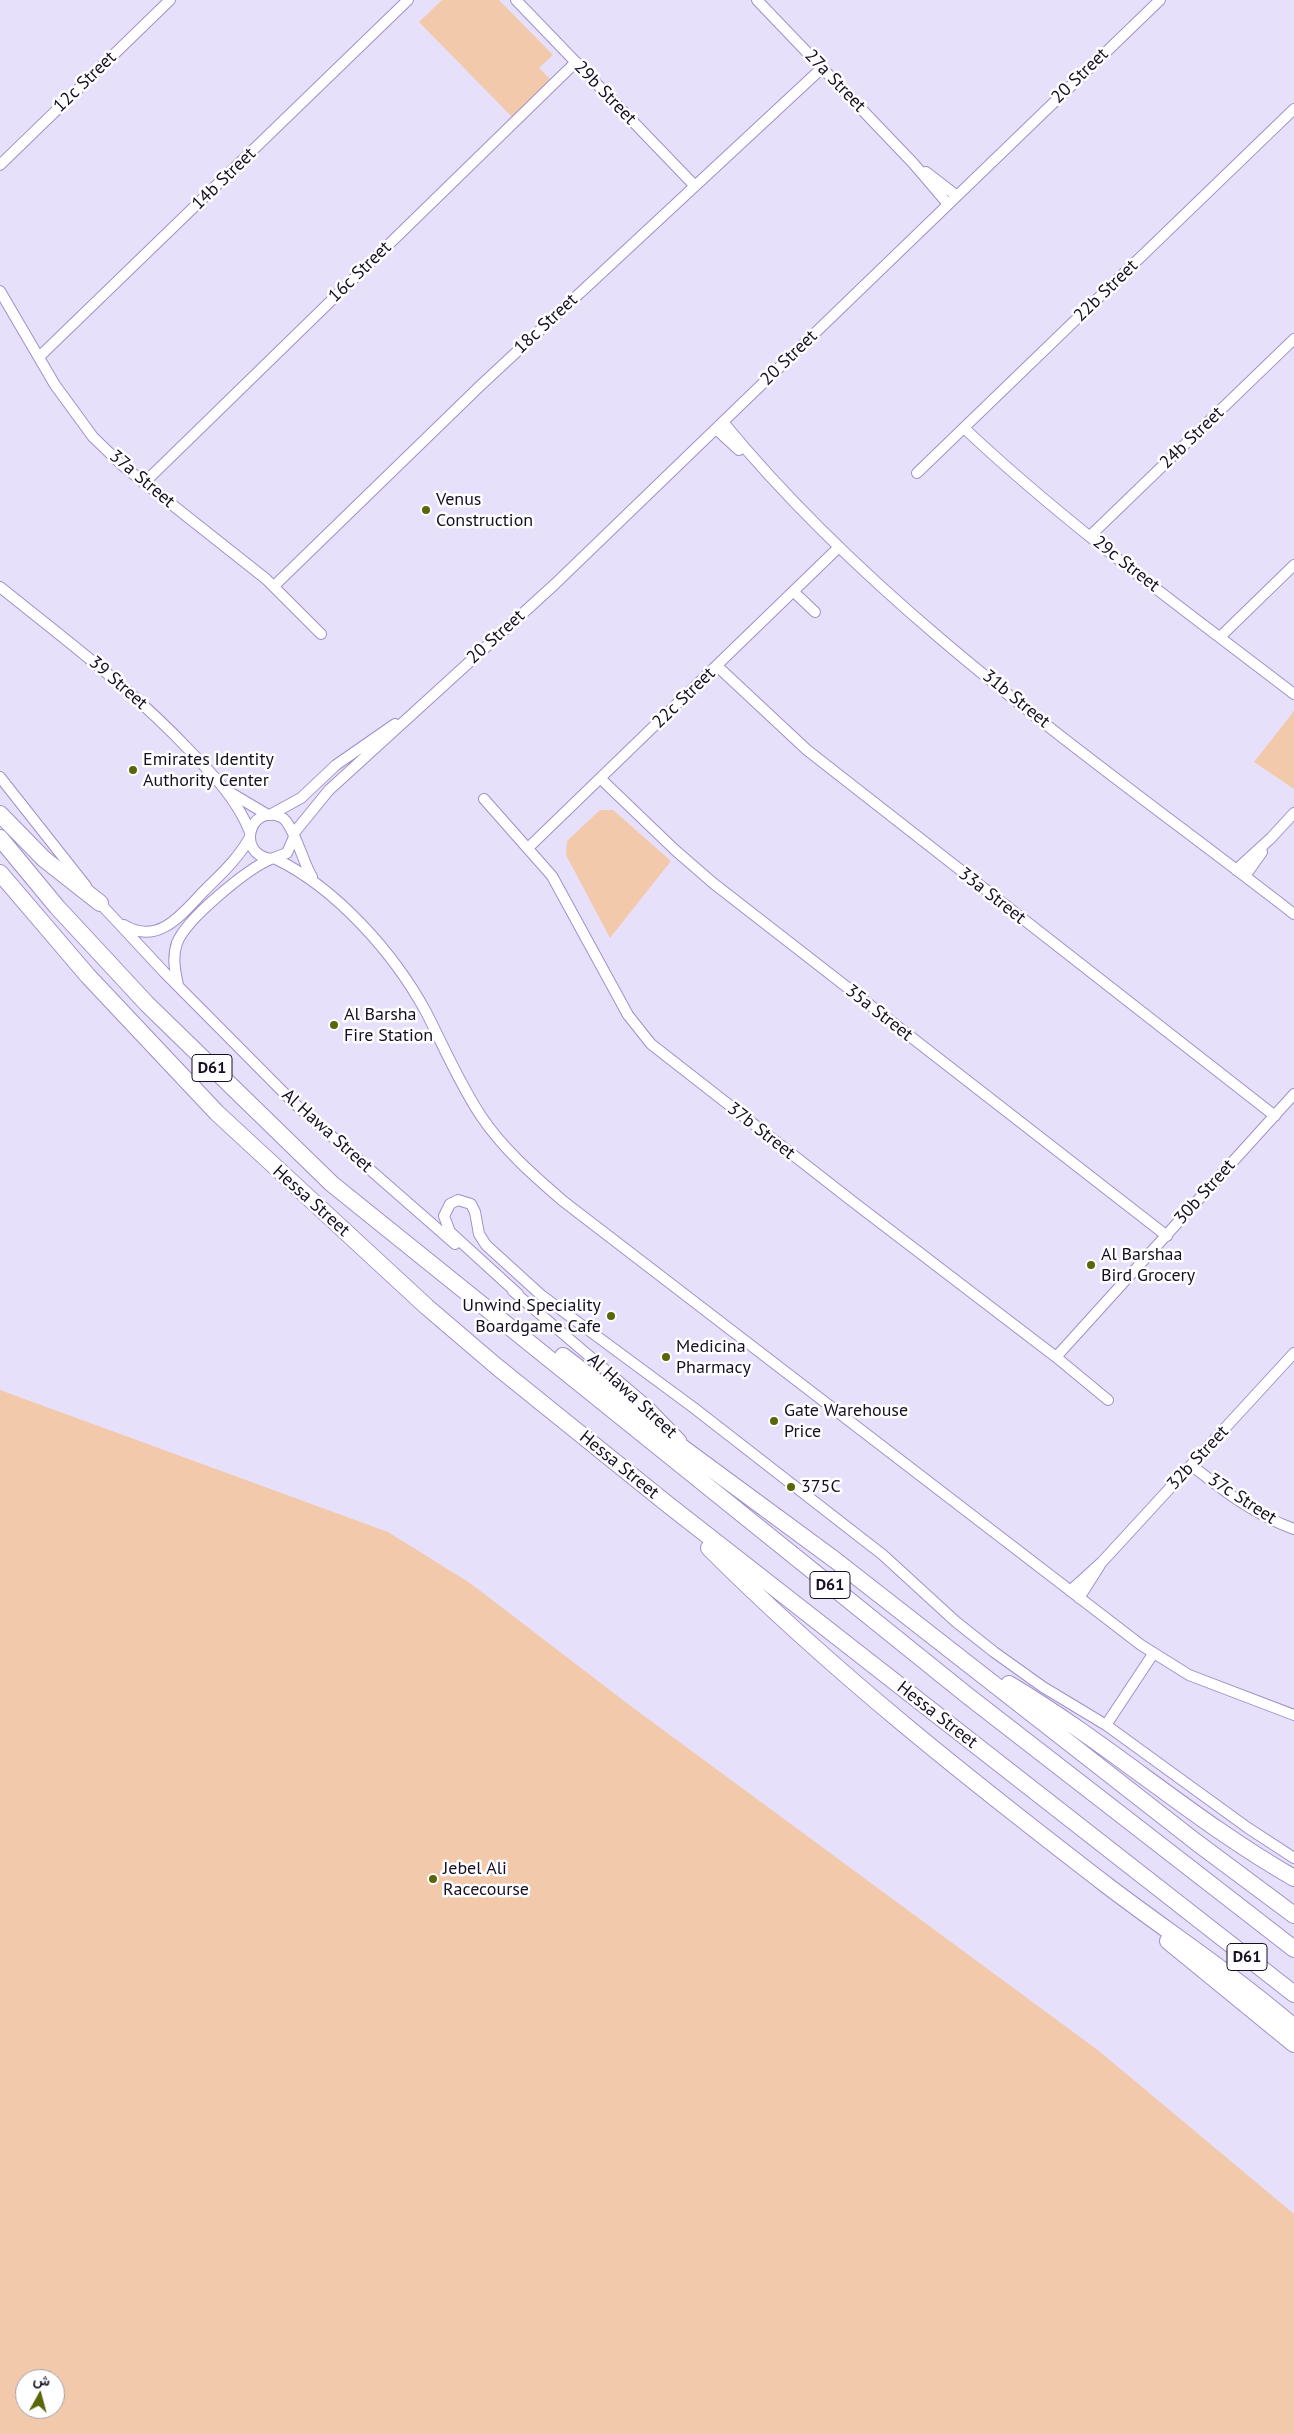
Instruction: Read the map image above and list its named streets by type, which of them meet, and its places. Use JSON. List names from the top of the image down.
{
  "streets": {
    "main road": ["D61", "Hessa Street"],
    "street": [
      "20 Street",
      "27a Street",
      "12c Street",
      "29b Street",
      "14b Street",
      "16c Street",
      "22b Street",
      "18c Street",
      "24b Street",
      "37a Street",
      "29c Street",
      "39 Street",
      "22c Street",
      "31b Street",
      "33a Street",
      "35a Street",
      "Al Hawa Street",
      "37b Street",
      "30b Street",
      "32b Street",
      "37c Street"
    ]
  },
  "crossings": [
    ["20 Street", "27a Street"],
    ["20 Street", "39 Street"],
    ["20 Street", "31b Street"],
    ["27a Street", "18c Street"],
    ["29b Street", "16c Street"],
    ["29b Street", "18c Street"],
    ["14b Street", "37a Street"],
    ["16c Street", "37a Street"],
    ["22b Street", "29c Street"],
    ["18c Street", "37a Street"],
    ["24b Street", "29c Street"],
    ["22c Street", "31b Street"],
    ["22c Street", "33a Street"],
    ["22c Street", "35a Street"],
    ["22c Street", "37b Street"],
    ["33a Street", "30b Street"],
    ["35a Street", "30b Street"],
    ["D61", "Hessa Street"],
    ["Al Hawa Street", "Hessa Street"],
    ["37b Street", "30b Street"],
    ["32b Street", "37c Street"]
  ],
  "places": [
    "Venus Construction",
    "Emirates Identity Authority Center",
    "Al Barsha Fire Station",
    "Al Barshaa Bird Grocery",
    "Unwind Speciality Boardgame Cafe",
    "Medicina Pharmacy",
    "Gate Warehouse Price",
    "375C",
    "Jebel Ali Racecourse"
  ],
  "north": "top"
}
